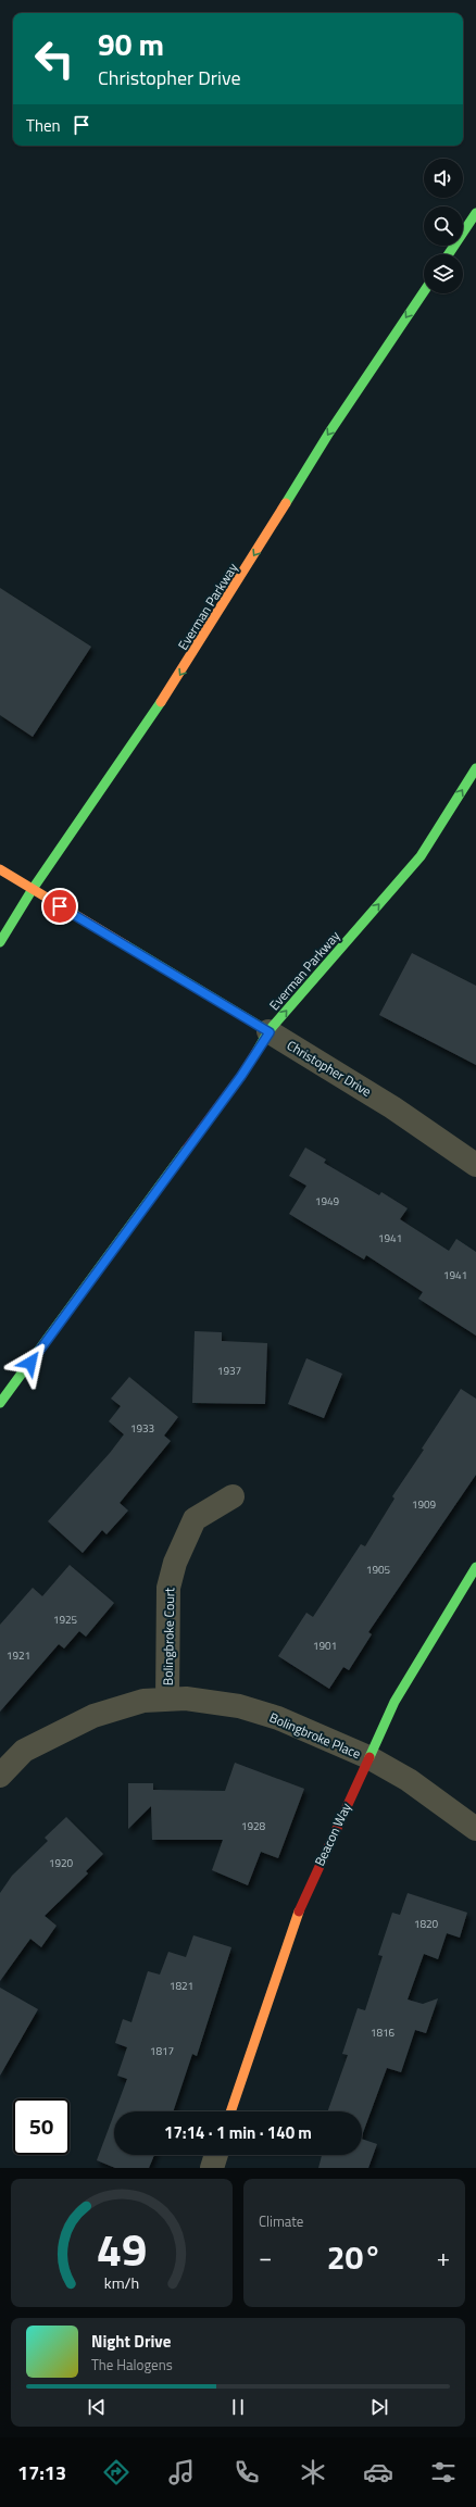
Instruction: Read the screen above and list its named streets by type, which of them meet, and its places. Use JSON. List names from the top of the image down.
{
  "streets": {
    "main road": ["Everman Parkway", "Christopher Drive", "Beacon Way"],
    "street": ["Bolingbroke Court", "Bolingbroke Place"]
  },
  "crossings": [
    ["Everman Parkway", "Christopher Drive"],
    ["Bolingbroke Court", "Bolingbroke Place"],
    ["Bolingbroke Place", "Beacon Way"]
  ],
  "house_numbers": [
    "1949",
    "1941",
    "1941",
    "1937",
    "1933",
    "1909",
    "1905",
    "1925",
    "1901",
    "1921",
    "1928",
    "1920",
    "1820",
    "1821",
    "1816",
    "1817"
  ],
  "page": {
    "turn": ["90 m", "Christopher Drive"],
    "then": "Then",
    "limit": "50",
    "trip": "17:14 · 1 min · 140 m",
    "tile": "Climate",
    "heat": ["−", "20°", "+"],
    "song": ["Night Drive", "The Halogens"],
    "tabs": "17:13",
    "gauge": ["49", "km/h"]
  }
}
